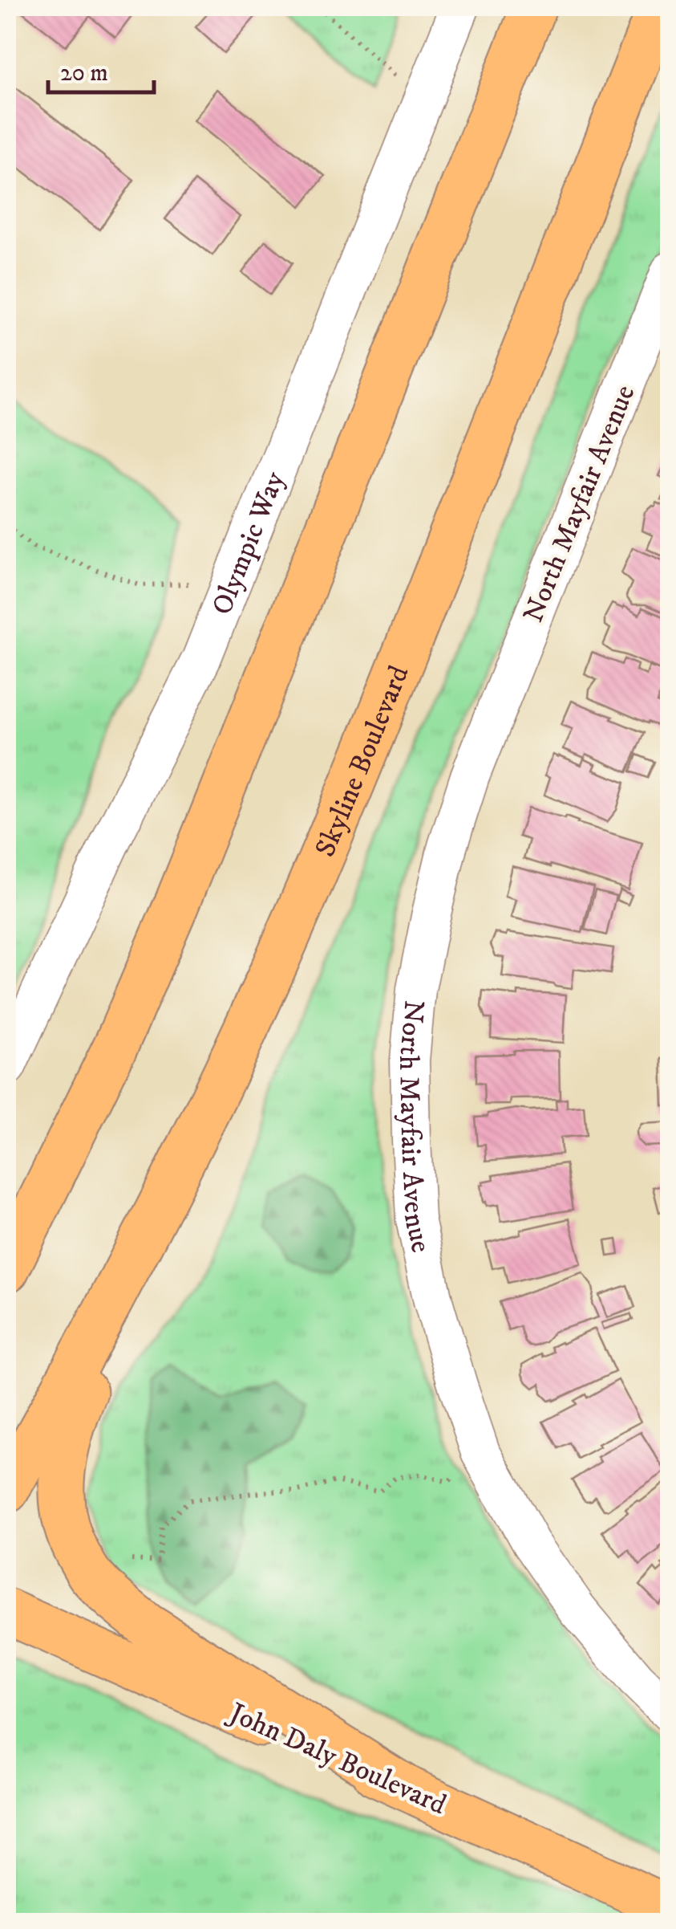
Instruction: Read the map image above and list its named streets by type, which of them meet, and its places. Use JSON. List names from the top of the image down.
{
  "streets": {
    "main road": ["Skyline Boulevard", "John Daly Boulevard"],
    "street": ["North Mayfair Avenue", "Olympic Way"]
  },
  "scale_bar": "20 m"
}
